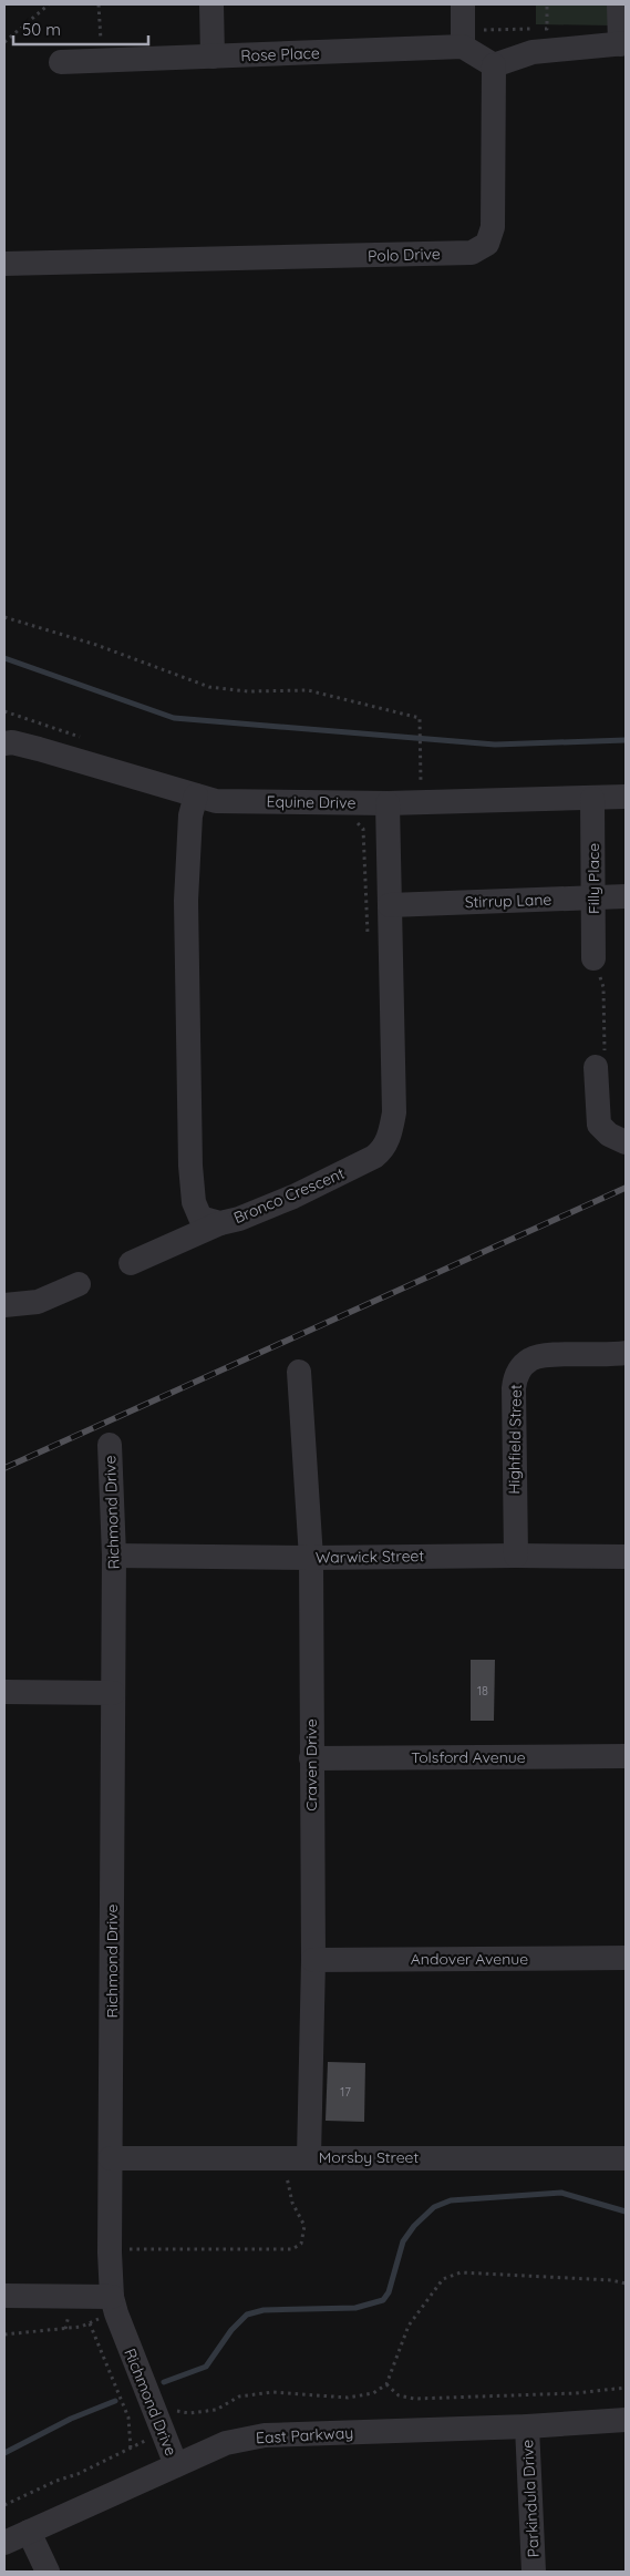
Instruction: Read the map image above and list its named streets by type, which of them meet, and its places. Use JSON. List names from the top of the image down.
{
  "streets": {
    "street": [
      "Rose Place",
      "Polo Drive",
      "Equine Drive",
      "Filly Place",
      "Stirrup Lane",
      "Bronco Crescent",
      "Highfield Street",
      "Richmond Drive",
      "Warwick Street",
      "Tolsford Avenue",
      "Craven Drive",
      "Andover Avenue",
      "Morsby Street",
      "East Parkway",
      "Parkindula Drive"
    ]
  },
  "crossings": [
    ["Equine Drive", "Filly Place"],
    ["Equine Drive", "Bronco Crescent"],
    ["Filly Place", "Stirrup Lane"],
    ["Stirrup Lane", "Bronco Crescent"],
    ["Highfield Street", "Warwick Street"],
    ["Richmond Drive", "Warwick Street"],
    ["Richmond Drive", "Morsby Street"],
    ["Richmond Drive", "East Parkway"],
    ["Warwick Street", "Craven Drive"],
    ["Tolsford Avenue", "Craven Drive"],
    ["Craven Drive", "Andover Avenue"],
    ["Craven Drive", "Morsby Street"],
    ["East Parkway", "Parkindula Drive"]
  ],
  "house_numbers": ["18", "17"],
  "scale_bar": "50 m"
}
